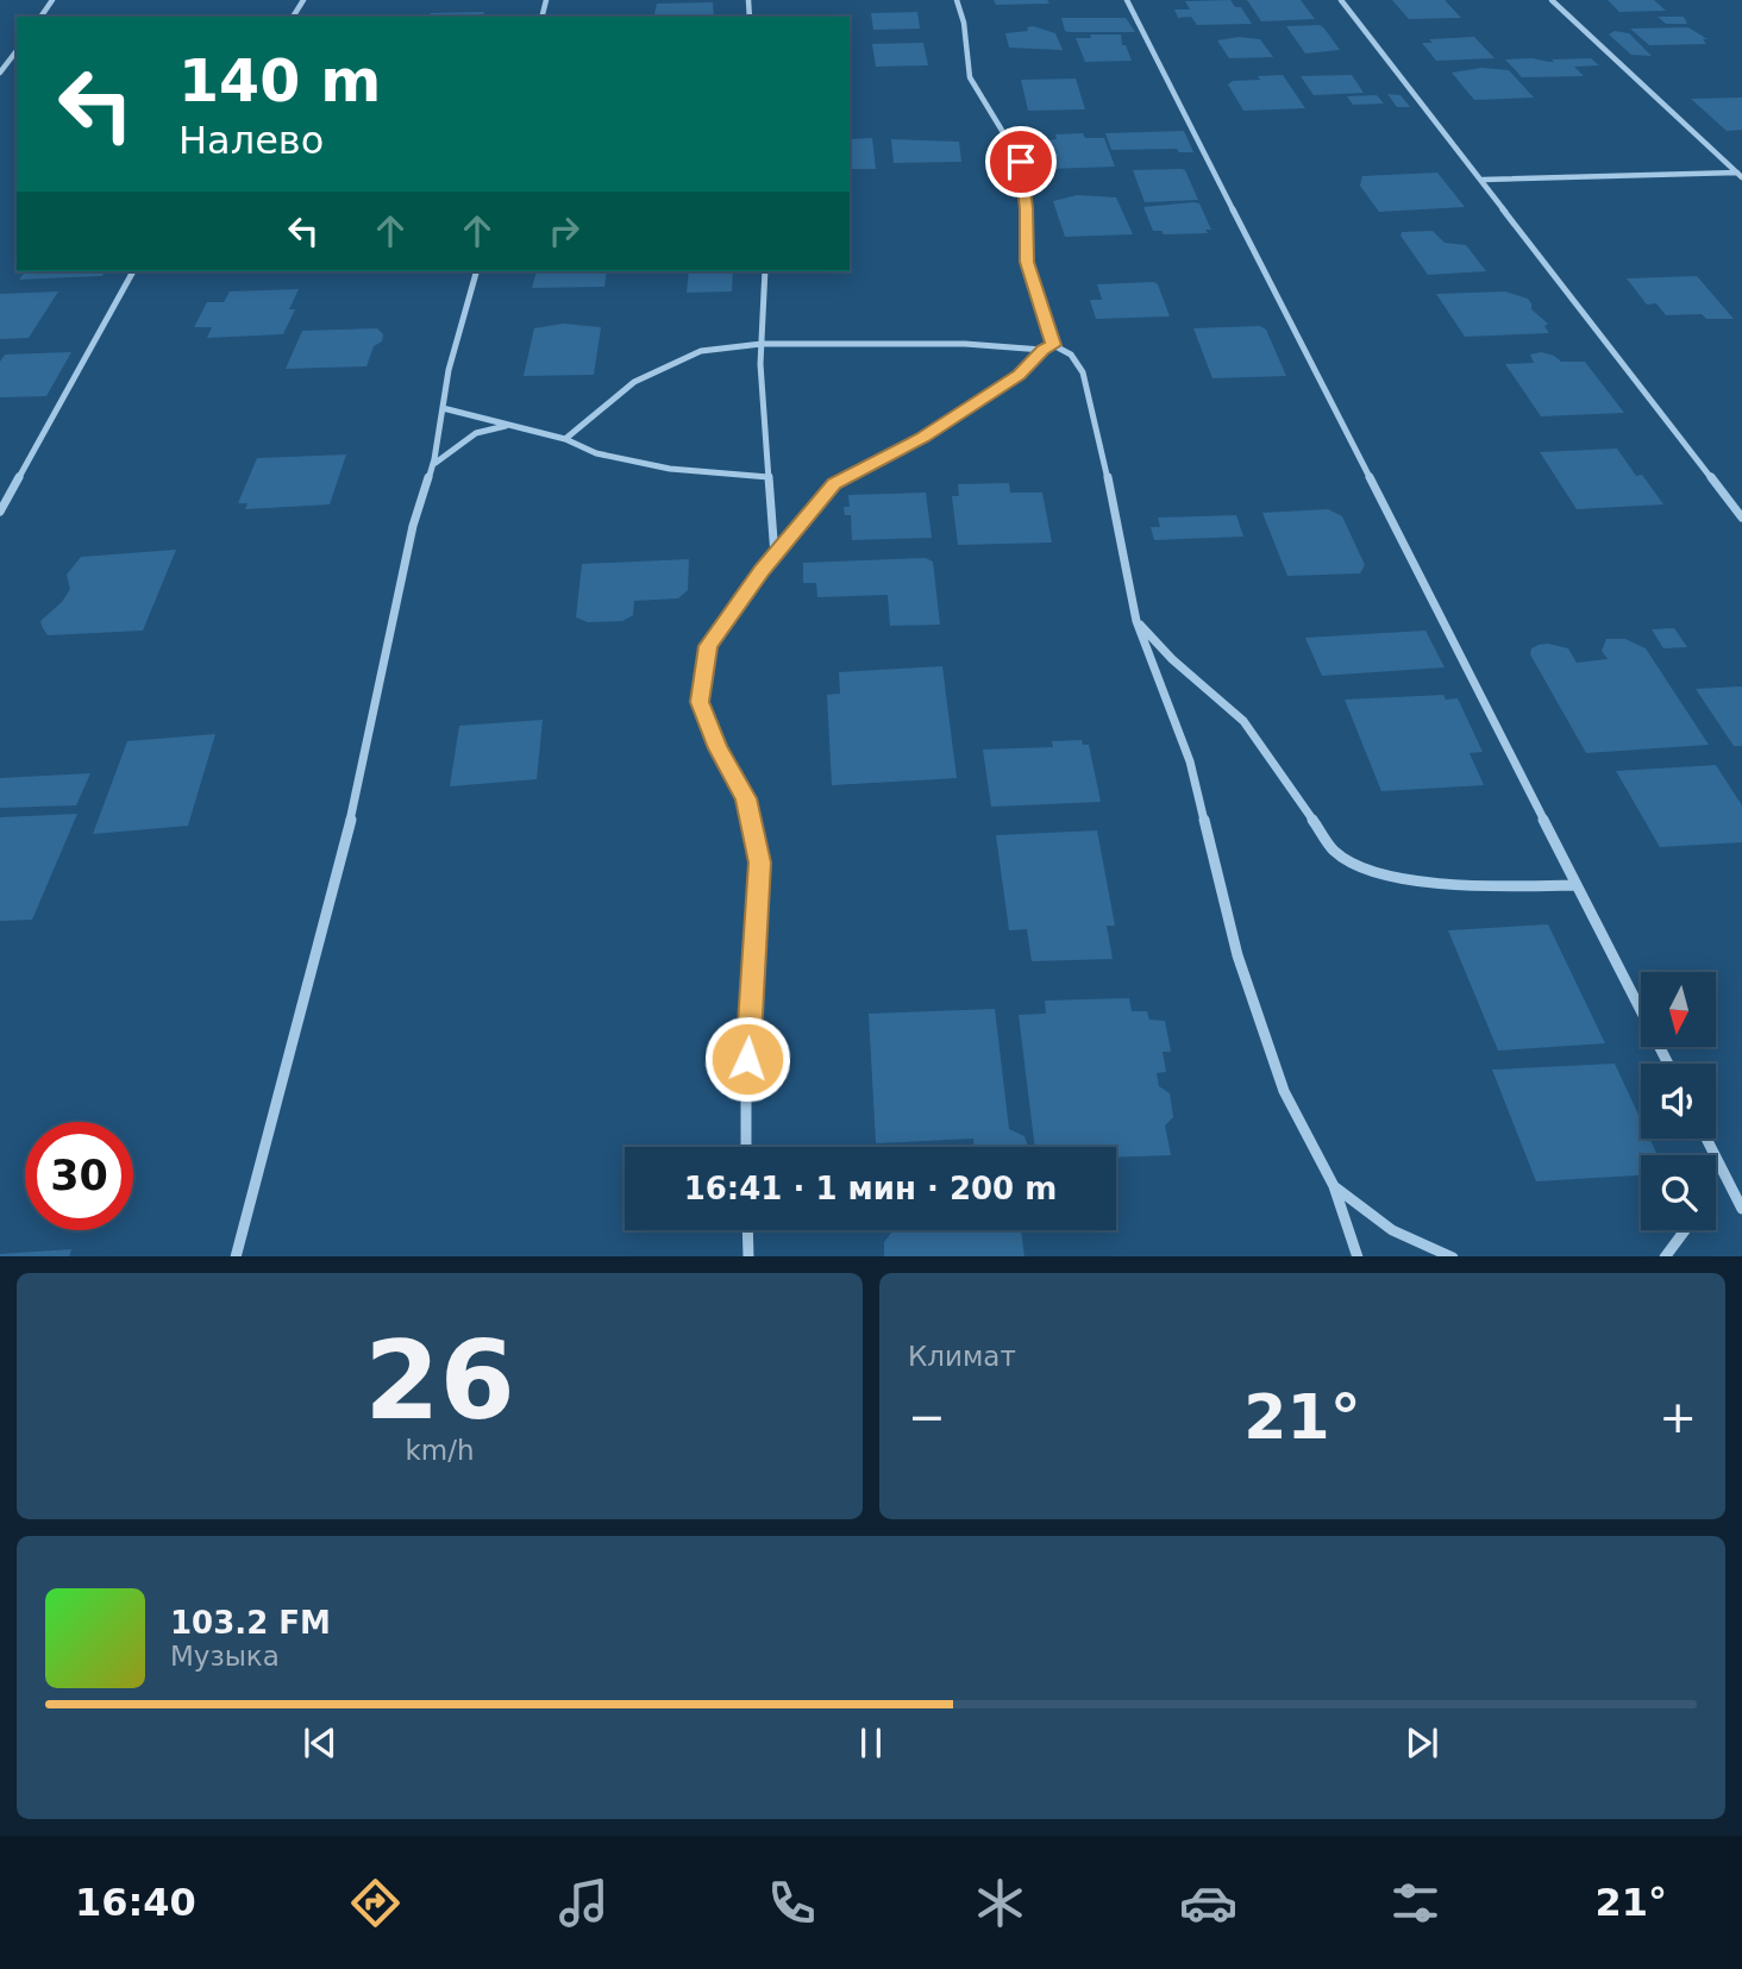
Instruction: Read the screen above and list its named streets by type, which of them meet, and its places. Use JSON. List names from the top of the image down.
{
  "north": "bottom",
  "page": {
    "turn": ["140 m", "Налево"],
    "limit": "30",
    "trip": "16:41 · 1 мин · 200 m",
    "tile": [
      ["26", "km/h"],
      "Климат"
    ],
    "heat": ["−", "21°", "+"],
    "song": ["103.2 FM", "Музыка"],
    "tabs": ["16:40", "21°"]
  }
}
